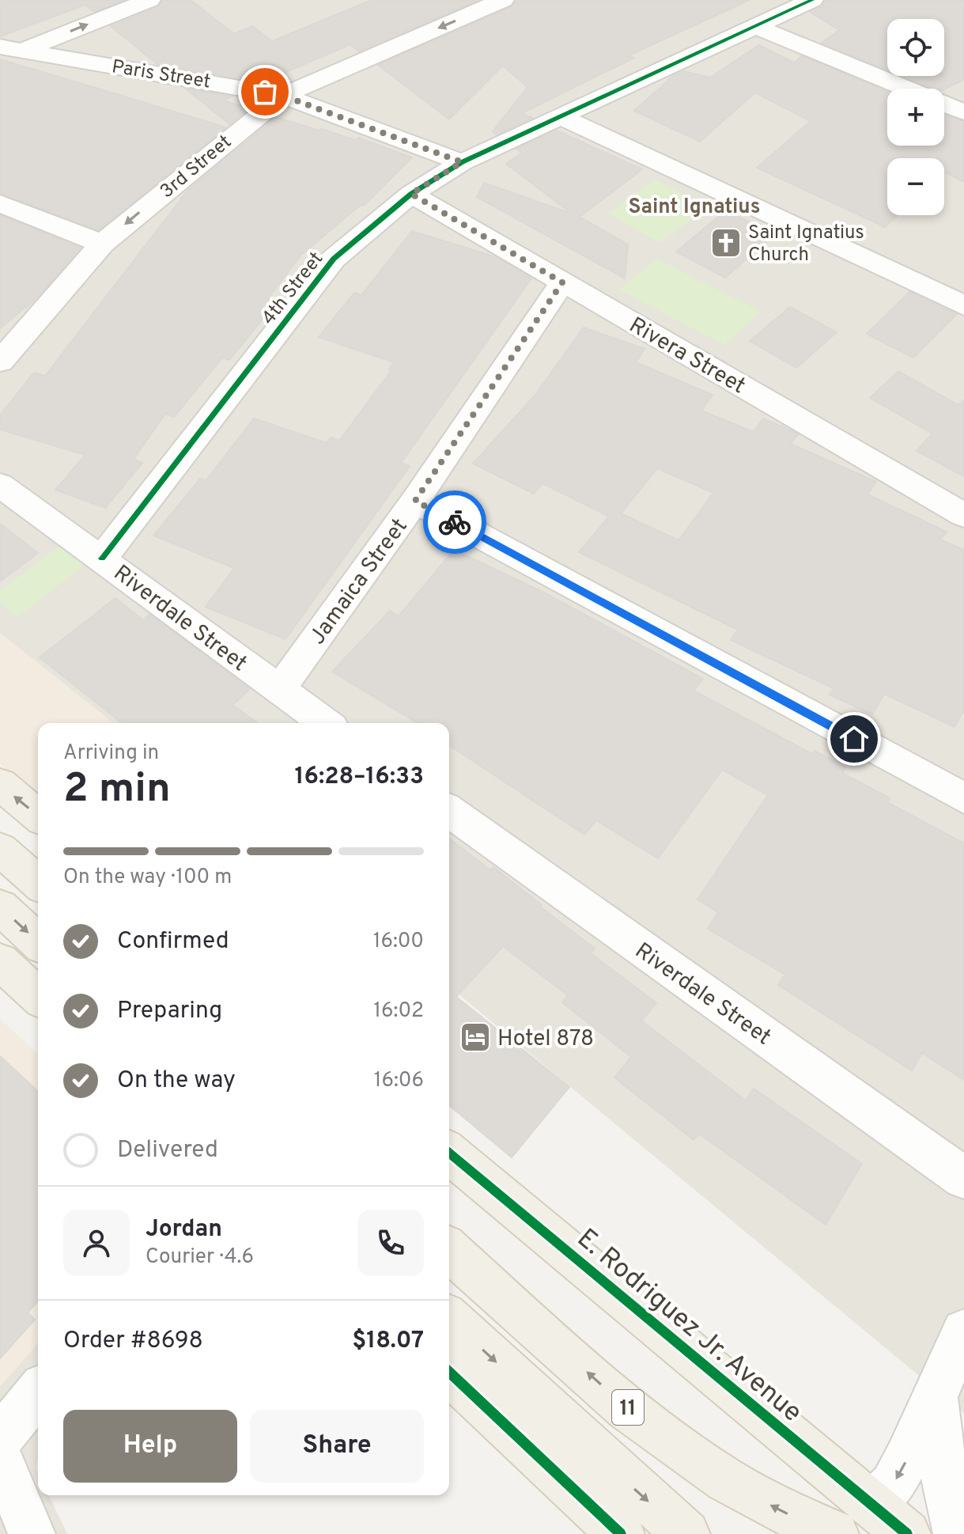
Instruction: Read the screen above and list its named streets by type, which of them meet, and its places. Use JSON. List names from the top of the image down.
{
  "streets": {
    "main road": ["E. Rodriguez Jr. Avenue", "11"],
    "street": [
      "Paris Street",
      "3rd Street",
      "4th Street",
      "Rivera Street",
      "Jamaica Street",
      "Riverdale Street"
    ]
  },
  "crossings": [
    ["Paris Street", "3rd Street"],
    ["Paris Street", "4th Street"],
    ["4th Street", "Rivera Street"],
    ["4th Street", "Riverdale Street"],
    ["Rivera Street", "Jamaica Street"],
    ["Jamaica Street", "Riverdale Street"]
  ],
  "districts": ["Saint Ignatius"],
  "places": {
    "church": ["Saint Ignatius Church"],
    "hotel": ["Hotel 878"]
  },
  "page": {
    "map_buttons": ["+", "−"],
    "heading": ["2 min", "Arriving in", "16:28–16:33"],
    "panel": [
      "Jordan",
      "Courier · 4.6",
      "Order #8698",
      "$18.07"
    ],
    "bar": "On the way · 100 m",
    "list": [
      ["Confirmed", "16:00"],
      ["Preparing", "16:02"],
      ["On the way", "16:06"],
      "Delivered"
    ],
    "buttons": ["Help", "Share"]
  }
}
